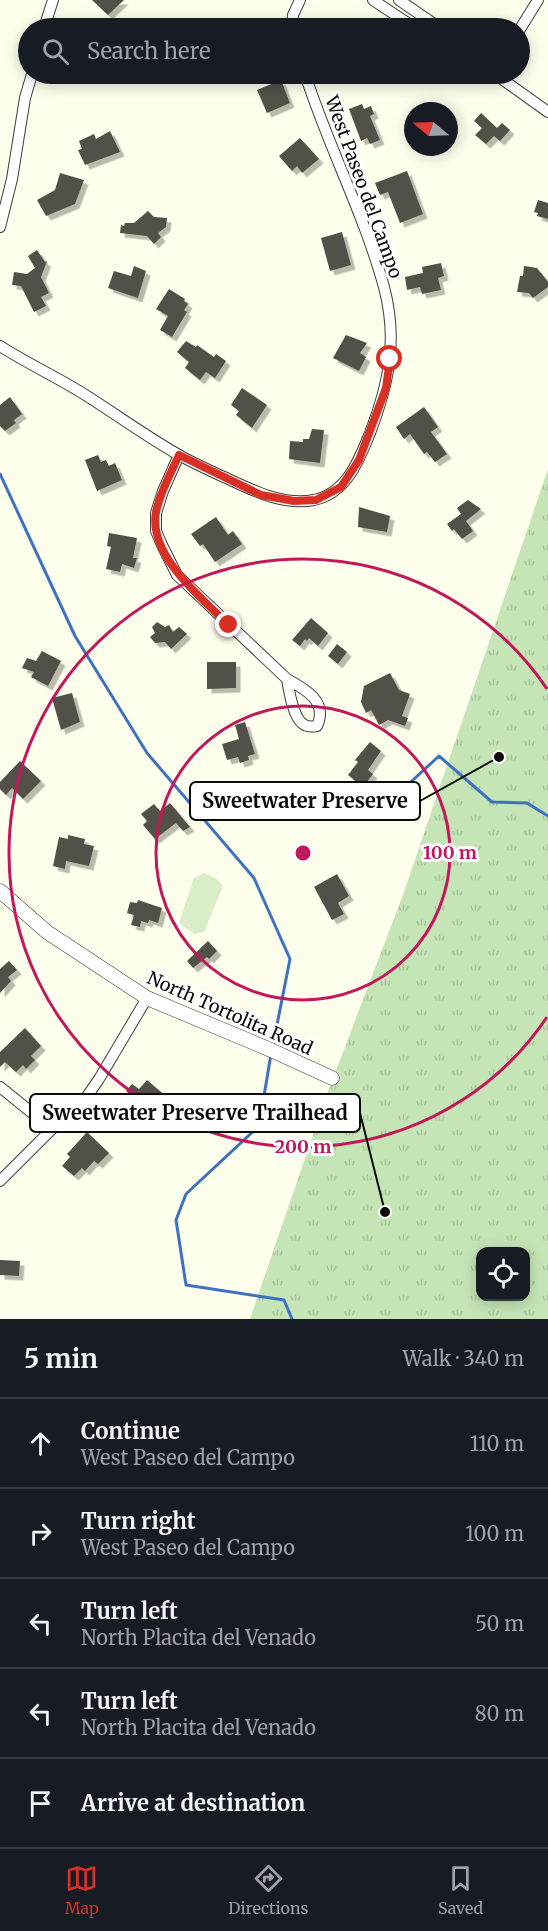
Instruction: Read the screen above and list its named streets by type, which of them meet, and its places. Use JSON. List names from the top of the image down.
{
  "streets": {
    "street": ["West Paseo del Campo", "North Tortolita Road"]
  },
  "places": ["Sweetwater Preserve", "Sweetwater Preserve Trailhead"],
  "north": "left",
  "page": {
    "search": "Search here",
    "heading": ["5 min", "Walk · 340 m"],
    "list": [
      ["Continue", "West Paseo del Campo", "110 m"],
      ["Turn right", "West Paseo del Campo", "100 m"],
      ["Turn left", "North Placita del Venado", "50 m"],
      ["Turn left", "North Placita del Venado", "80 m"],
      "Arrive at destination"
    ],
    "nav": ["Map", "Directions", "Saved"]
  },
  "rings": ["100 m", "200 m"]
}
